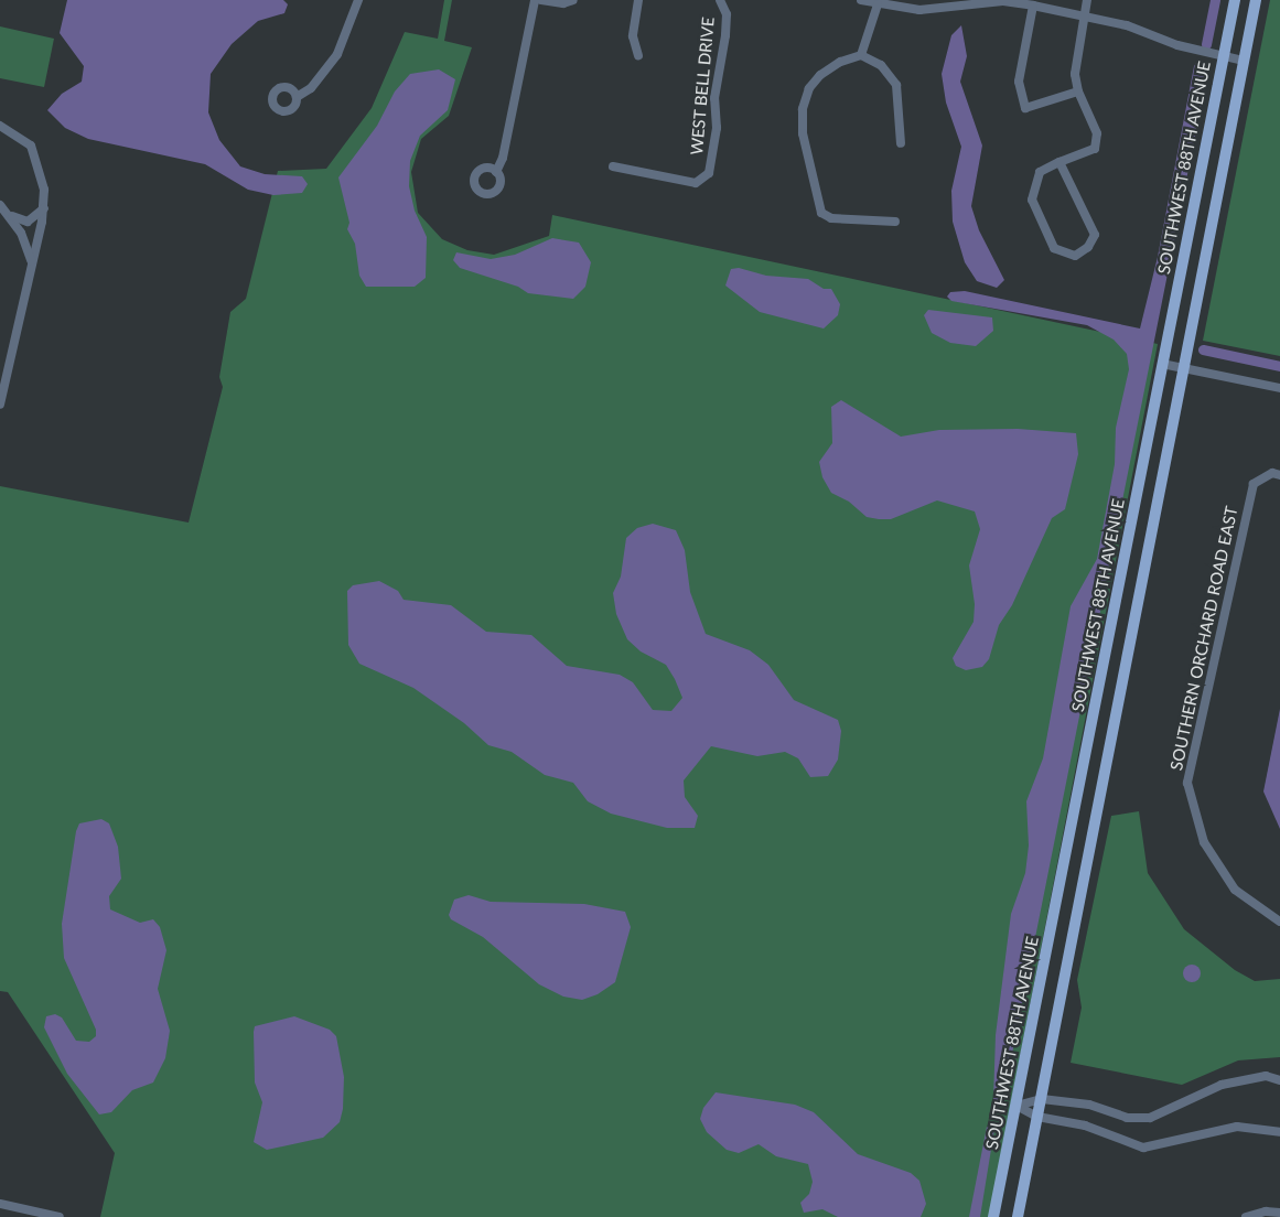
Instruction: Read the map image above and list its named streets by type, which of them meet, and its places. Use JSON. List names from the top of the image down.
{
  "streets": {
    "main road": ["SOUTHWEST 88TH AVENUE"],
    "street": ["WEST BELL DRIVE", "SOUTHERN ORCHARD ROAD EAST"]
  }
}
